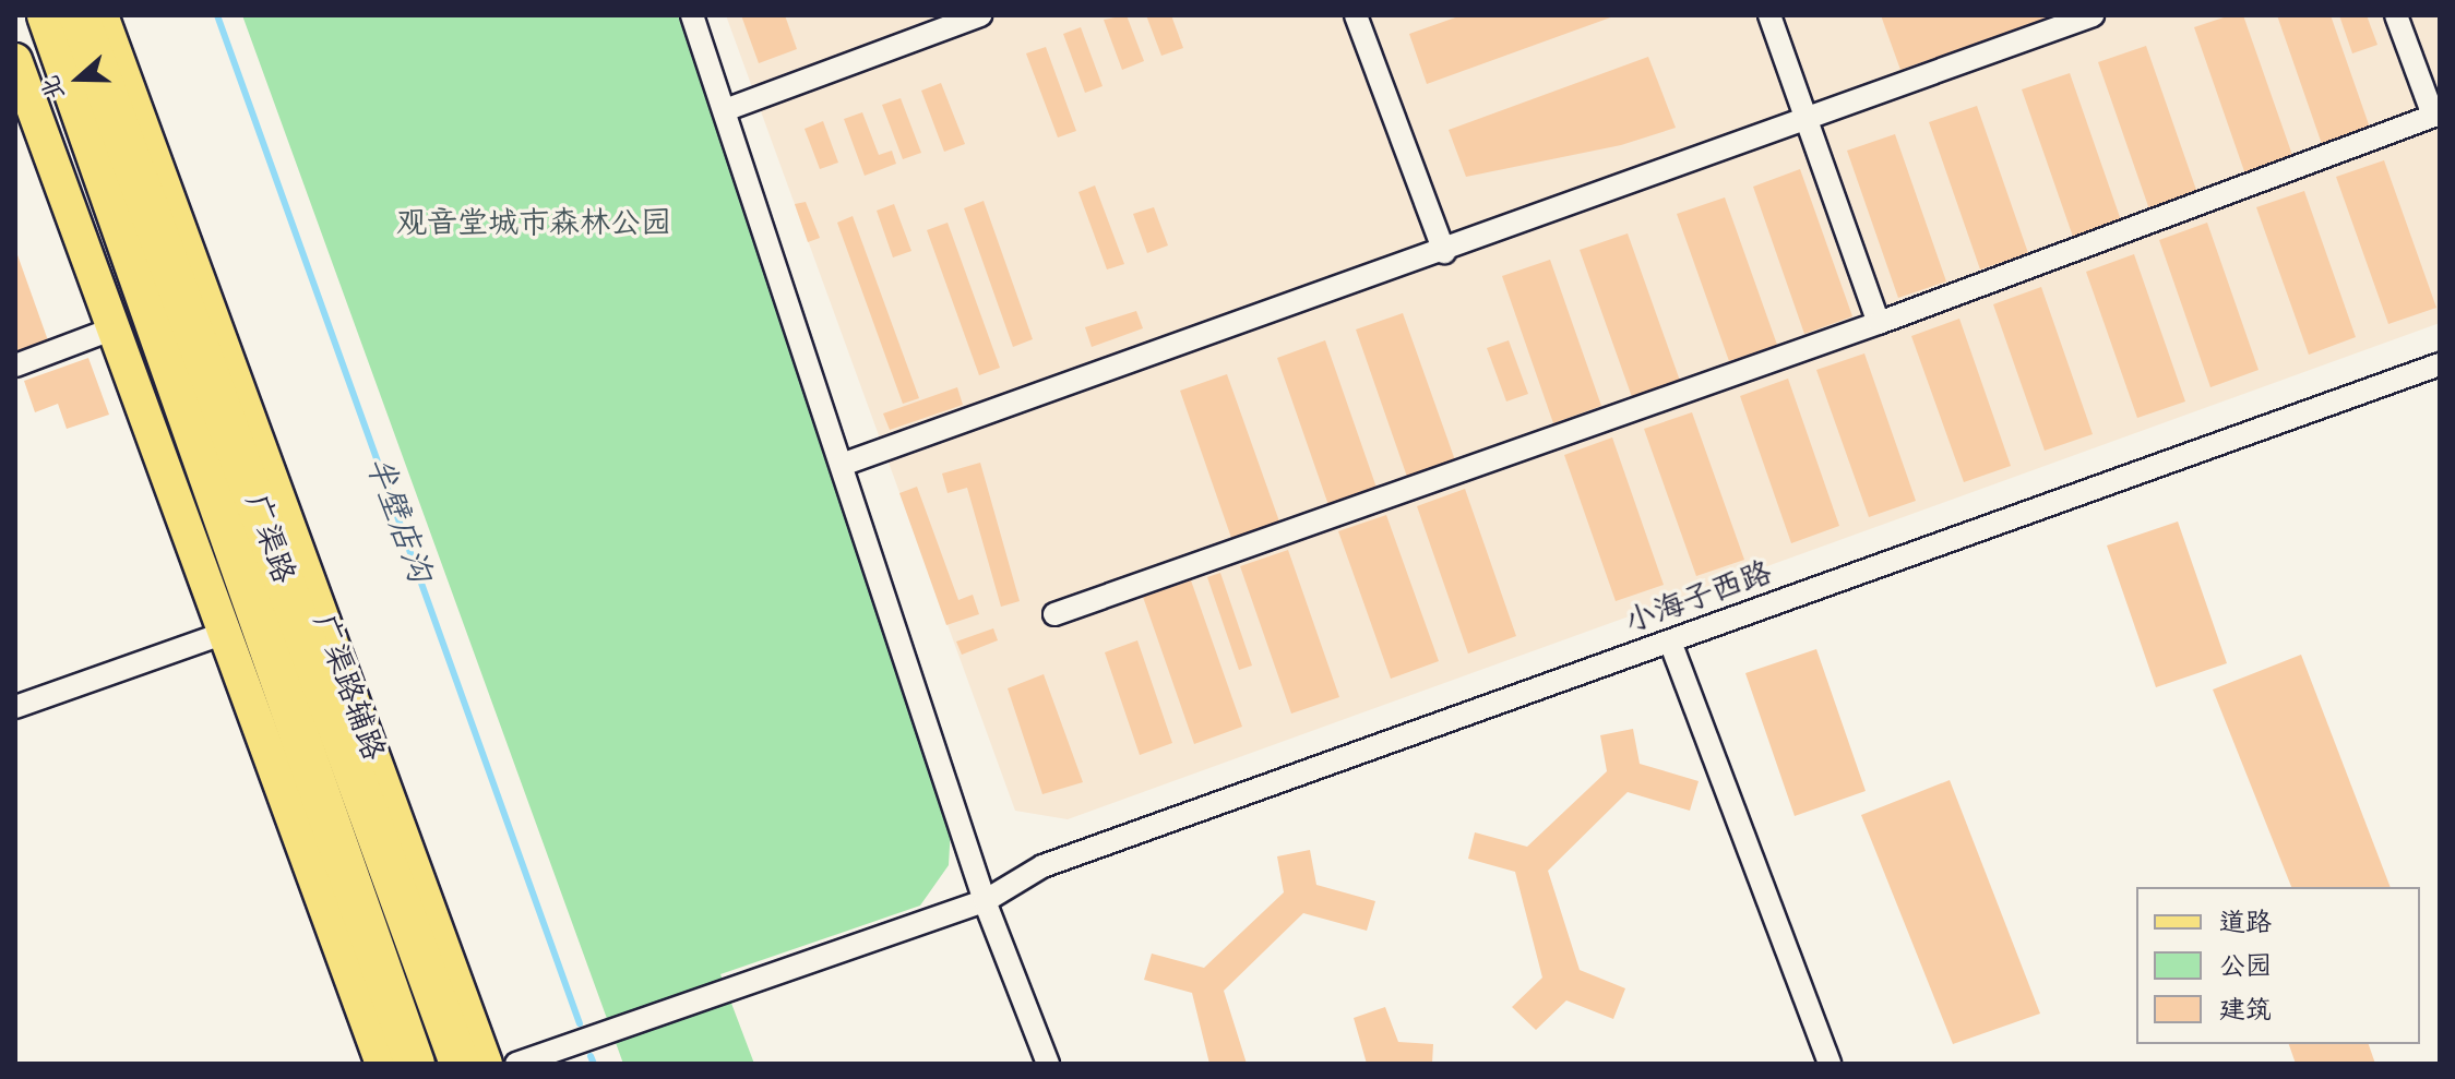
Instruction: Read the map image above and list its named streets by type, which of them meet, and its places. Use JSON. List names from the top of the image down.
{
  "streets": {
    "highway": ["广渠路"],
    "main road": ["广渠路辅路"],
    "street": ["小海子西路"]
  },
  "water": ["半壁店沟"],
  "parks": ["观音堂城市森林公园"],
  "legend": ["道路", "公园", "建筑"],
  "north": "left"
}
